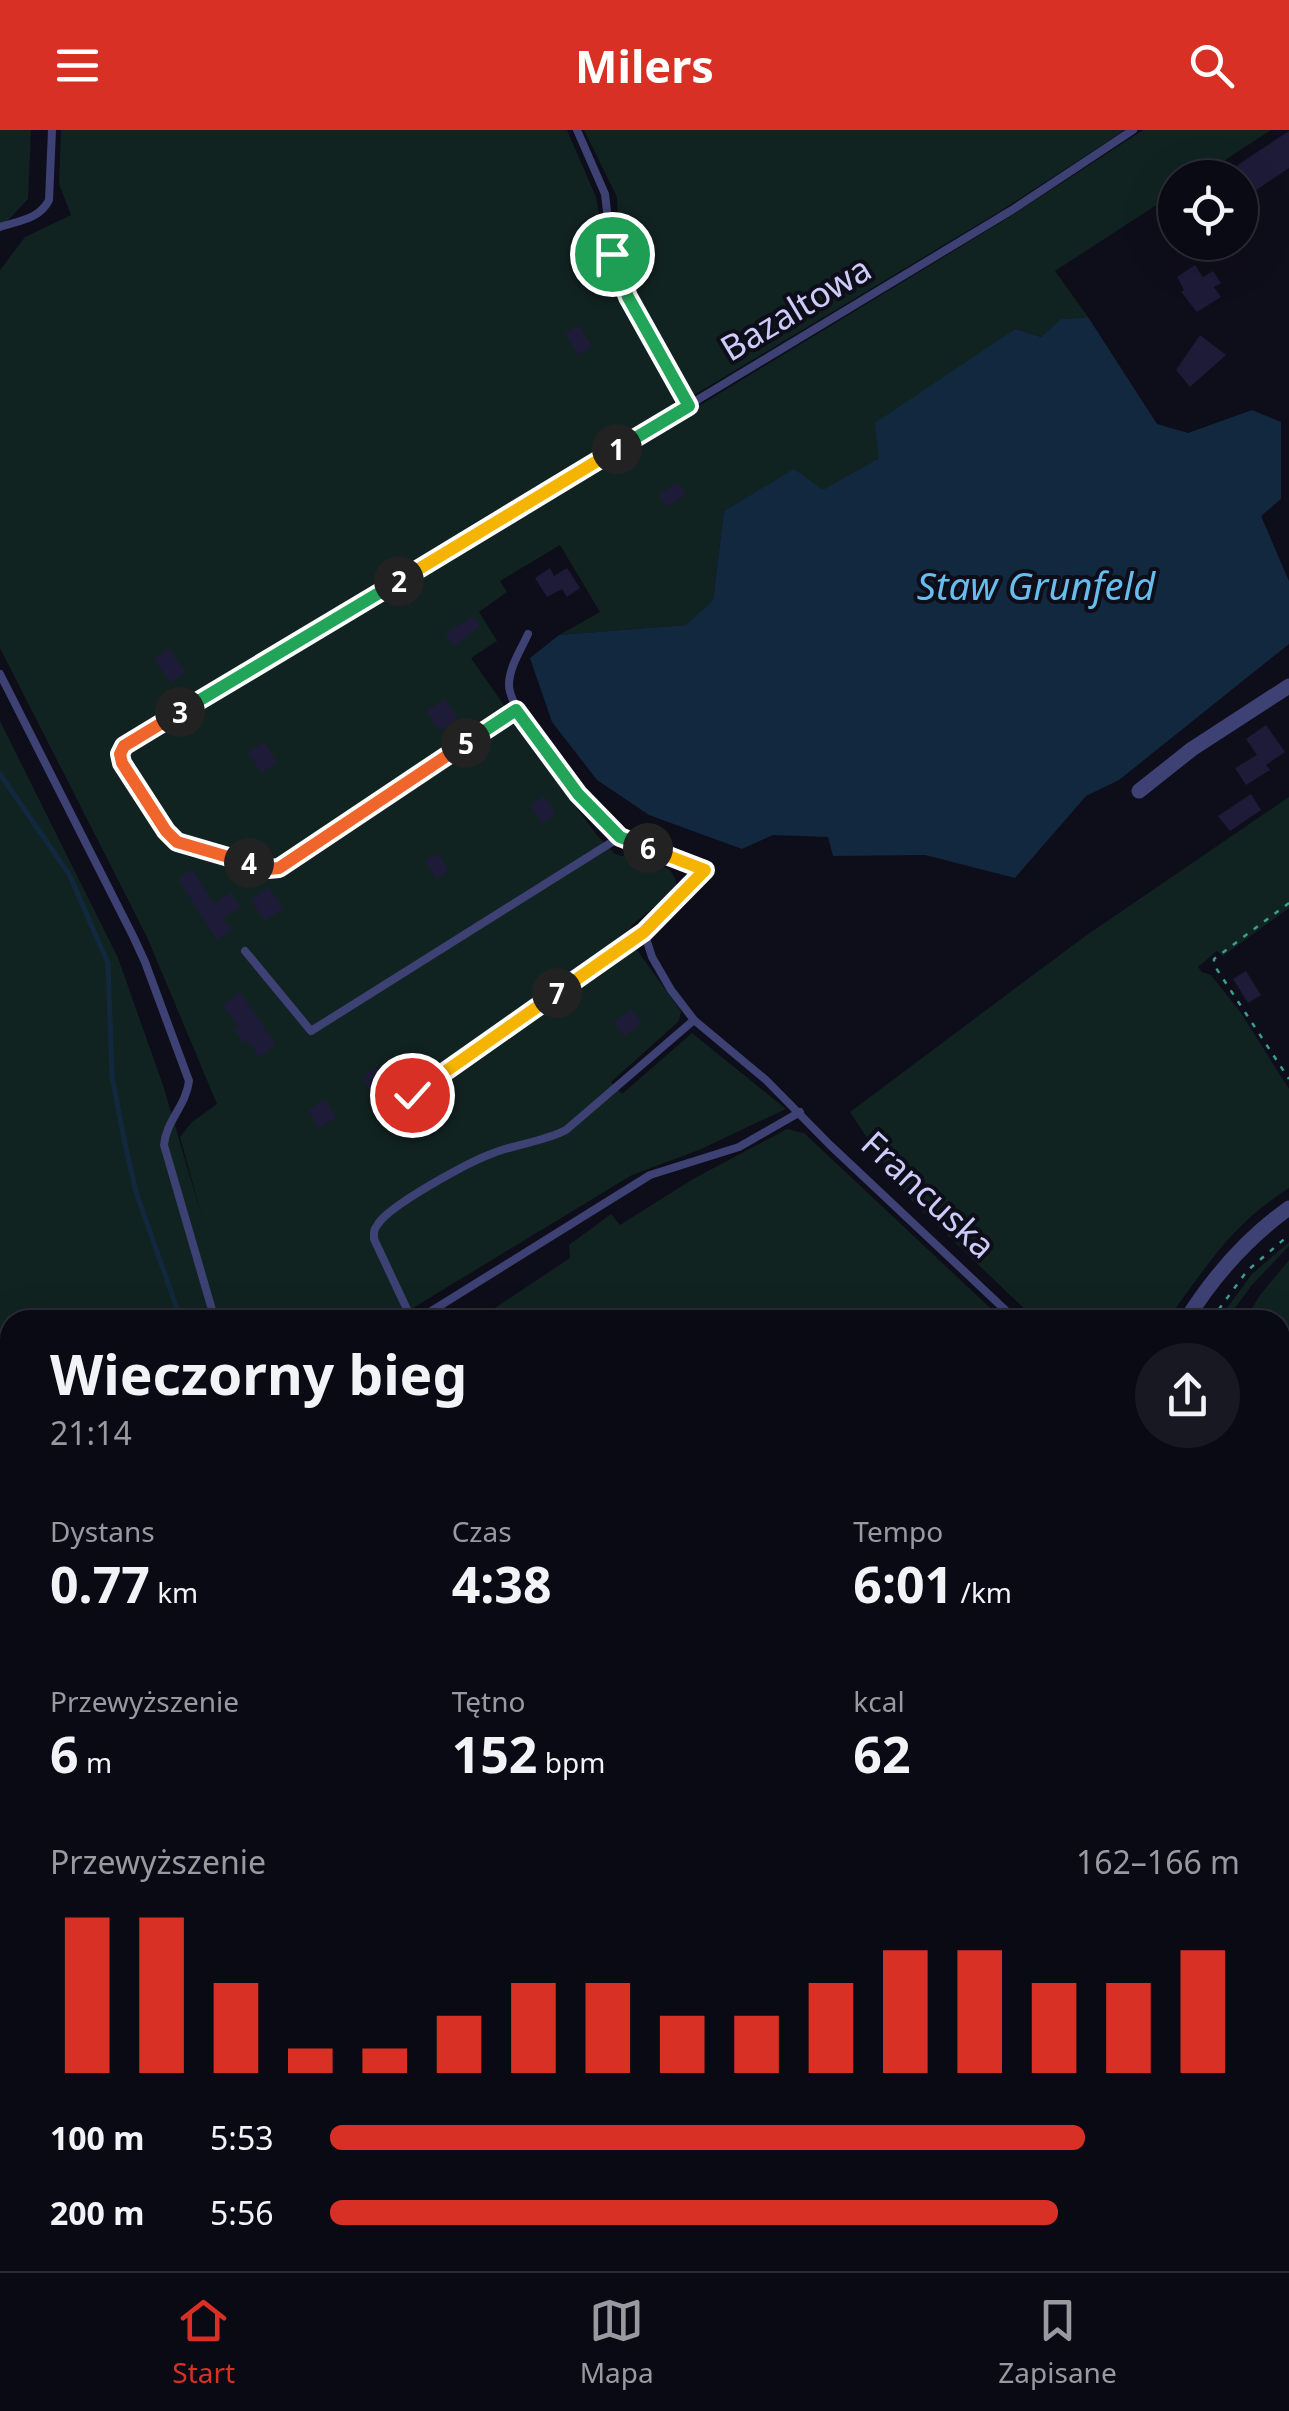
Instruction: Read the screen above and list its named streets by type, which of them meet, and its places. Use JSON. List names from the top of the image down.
{
  "streets": {
    "lane": ["Bazaltowa", "Francuska"]
  },
  "water": ["Staw Grunfeld"],
  "page": {
    "header": "Milers",
    "pins": [
      "1",
      "2",
      "3",
      "5",
      "6",
      "4",
      "7"
    ],
    "heading": ["Wieczorny bieg", "21:14"],
    "stats": [
      ["Dystans", "0.77 km"],
      ["Czas", "4:38"],
      ["Tempo", "6:01 /km"],
      ["Przewyższenie", "6 m"],
      ["Tętno", "152 bpm"],
      ["kcal", "62"]
    ],
    "chart": ["Przewyższenie", "162–166 m"],
    "list": [
      {
        "name": "100 m",
        "note": "5:53"
      },
      {
        "name": "200 m",
        "note": "5:56"
      }
    ],
    "tabs": ["Start", "Mapa", "Zapisane"]
  }
}
